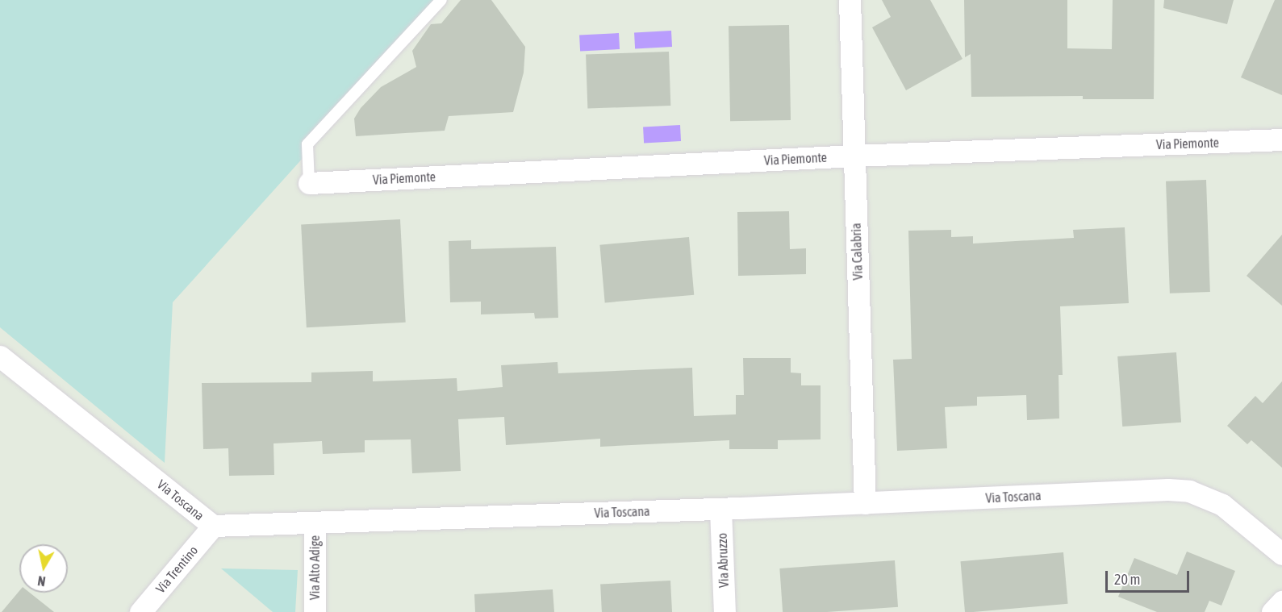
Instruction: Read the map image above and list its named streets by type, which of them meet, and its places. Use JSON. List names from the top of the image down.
{
  "streets": {
    "street": [
      "Via Piemonte",
      "Via Calabria",
      "Via Toscana",
      "Via Abruzzo",
      "Via Alto Adige",
      "Via Trentino"
    ]
  },
  "crossings": [
    ["Via Piemonte", "Via Calabria"],
    ["Via Calabria", "Via Toscana"],
    ["Via Toscana", "Via Abruzzo"],
    ["Via Toscana", "Via Alto Adige"],
    ["Via Toscana", "Via Trentino"]
  ],
  "scale_bar": "20 m",
  "north": "bottom"
}
